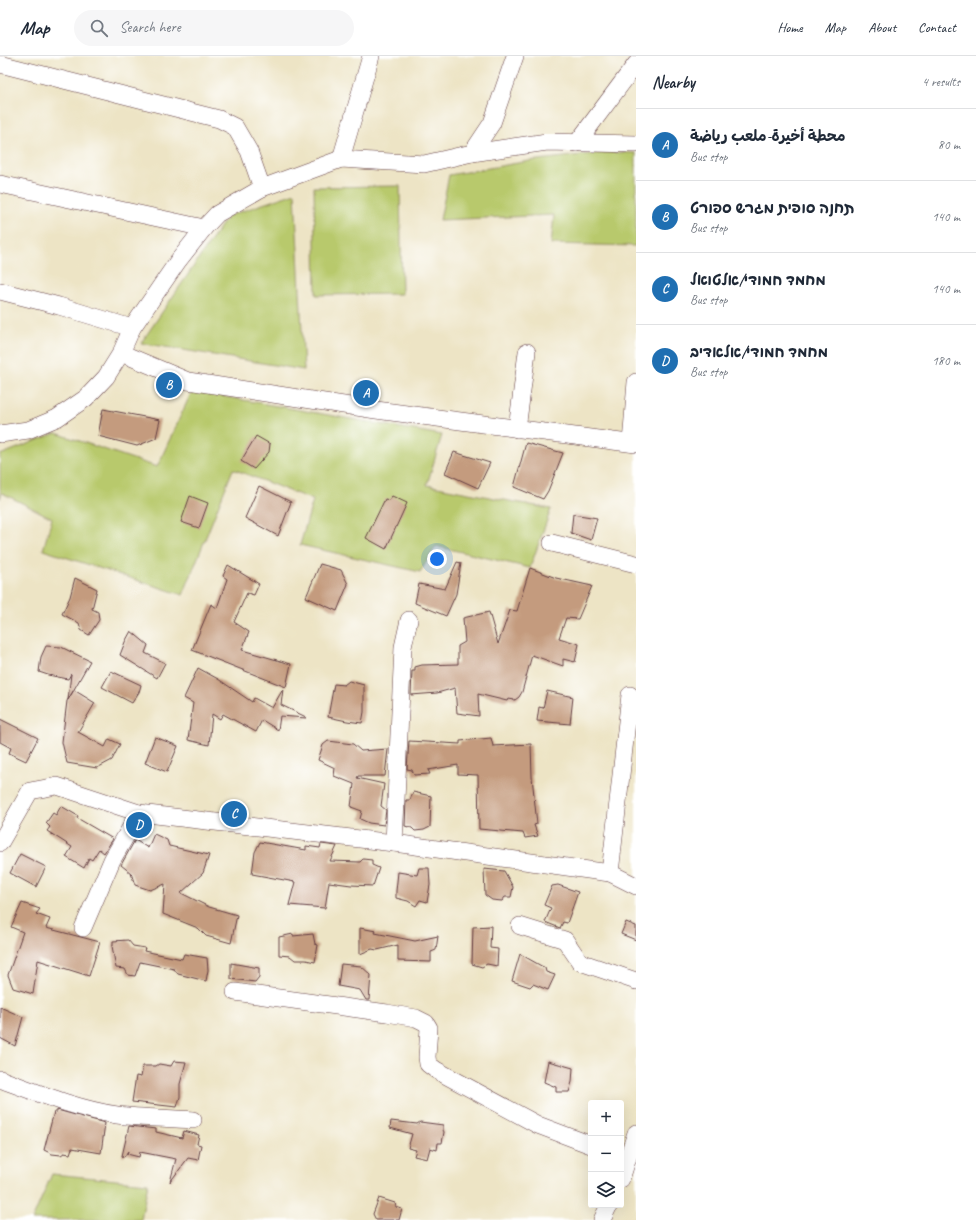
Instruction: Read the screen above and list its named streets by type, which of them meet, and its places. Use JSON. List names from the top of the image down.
{
  "page": {
    "header": "Map",
    "search": "Search here",
    "nav": [
      "Home",
      "Map",
      "About",
      "Contact"
    ],
    "heading": ["Nearby", "4 results"],
    "list": [
      {
        "mark": "A",
        "name": "محطة أخيرة-ملعب رياضة",
        "note": "Bus stop",
        "value": "80 m"
      },
      {
        "mark": "B",
        "name": "תחנה סופית מגרש ספורט",
        "note": "Bus stop",
        "value": "140 m"
      },
      {
        "mark": "C",
        "name": "מחמד חמודי/אלטואל",
        "note": "Bus stop",
        "value": "140 m"
      },
      {
        "mark": "D",
        "name": "מחמד חמודי/אלאדיב",
        "note": "Bus stop",
        "value": "180 m"
      }
    ],
    "pins": [
      "B",
      "A",
      "C",
      "D"
    ],
    "map_buttons": ["+", "−"]
  }
}
